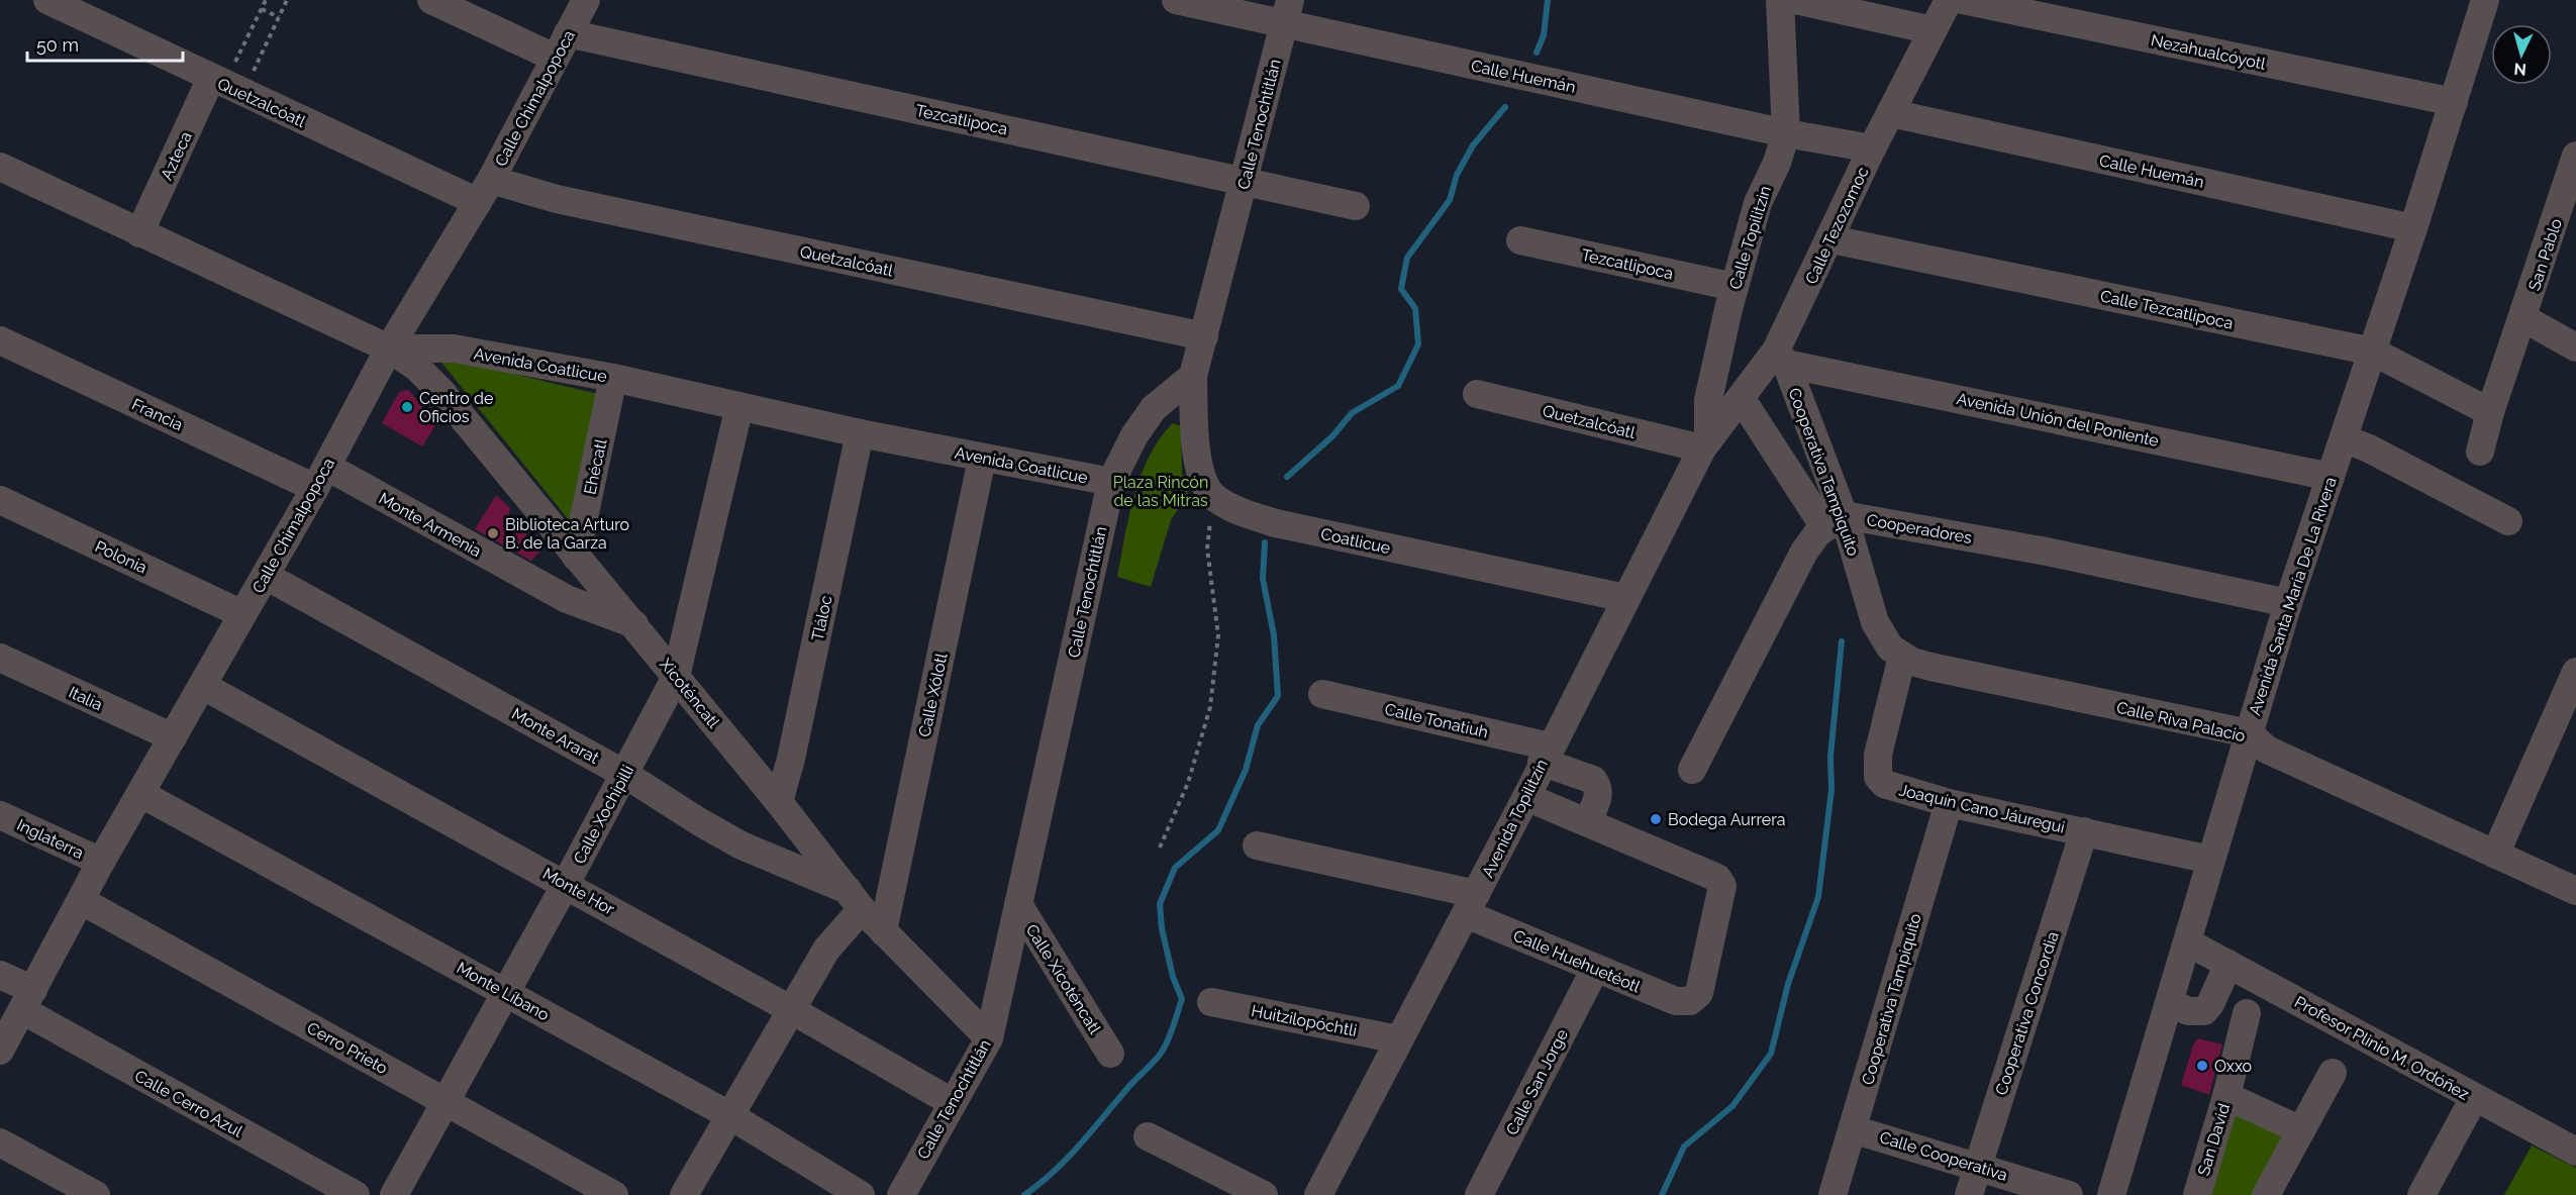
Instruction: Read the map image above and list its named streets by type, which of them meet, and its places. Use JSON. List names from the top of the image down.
{
  "streets": {
    "street": [
      "Nezahualcóyotl",
      "Calle Huemán",
      "Calle Chimalpopoca",
      "Quetzalcóatl",
      "Tezcatlipoca",
      "Calle Tenochtitlán",
      "Azteca",
      "Calle Tezozomoc",
      "Calle Topilitzin",
      "San Pablo",
      "Calle Tezcatlipoca",
      "Avenida Coatlicue",
      "Francia",
      "Avenida Unión del Poniente",
      "Ehécatl",
      "Cooperativa Tampiquito",
      "Monte Armenia",
      "Cooperadores",
      "Coatlicue",
      "Polonia",
      "Avenida Santa María De La Rivera",
      "Tláloc",
      "Xicoténcatl",
      "Calle Xólotl",
      "Italia",
      "Calle Tonatiuh",
      "Calle Riva Palacio",
      "Monte Ararat",
      "Joaquín Cano Jáuregui",
      "Calle Xochipilli",
      "Avenida Topilitzín",
      "Inglaterra",
      "Monte Hor",
      "Calle Huehuetéotl",
      "Calle Xicoténcatl",
      "Monte Líbano",
      "Cooperativa Concordia",
      "Huitzilopóchtli",
      "Cerro Prieto",
      "Profesor Plinio M. Ordóñez",
      "Calle San Jorge",
      "Calle Cerro Azul",
      "San David",
      "Calle Cooperativa"
    ]
  },
  "crossings": [
    ["Nezahualcóyotl", "Avenida Santa María De La Rivera"],
    ["Calle Huemán", "Calle Tenochtitlán"],
    ["Calle Huemán", "Calle Tezozomoc"],
    ["Calle Huemán", "Calle Topilitzin"],
    ["Calle Huemán", "Avenida Santa María De La Rivera"],
    ["Calle Chimalpopoca", "Quetzalcóatl"],
    ["Calle Chimalpopoca", "Tezcatlipoca"],
    ["Calle Chimalpopoca", "Avenida Coatlicue"],
    ["Calle Chimalpopoca", "Francia"],
    ["Calle Chimalpopoca", "Monte Armenia"],
    ["Calle Chimalpopoca", "Polonia"],
    ["Calle Chimalpopoca", "Xicoténcatl"],
    ["Calle Chimalpopoca", "Italia"],
    ["Calle Chimalpopoca", "Monte Ararat"],
    ["Calle Chimalpopoca", "Inglaterra"],
    ["Calle Chimalpopoca", "Monte Hor"],
    ["Calle Chimalpopoca", "Monte Líbano"],
    ["Calle Chimalpopoca", "Cerro Prieto"],
    ["Calle Chimalpopoca", "Calle Cerro Azul"],
    ["Quetzalcóatl", "Calle Tenochtitlán"],
    ["Quetzalcóatl", "Azteca"],
    ["Quetzalcóatl", "Calle Tezozomoc"],
    ["Quetzalcóatl", "Calle Topilitzin"],
    ["Quetzalcóatl", "Avenida Topilitzín"],
    ["Tezcatlipoca", "Calle Tenochtitlán"],
    ["Tezcatlipoca", "Calle Topilitzin"],
    ["Calle Tenochtitlán", "Avenida Coatlicue"],
    ["Calle Tenochtitlán", "Xicoténcatl"],
    ["Calle Tenochtitlán", "Monte Hor"],
    ["Calle Tenochtitlán", "Calle Xicoténcatl"],
    ["Azteca", "Avenida Coatlicue"],
    ["Calle Tezozomoc", "Calle Topilitzin"],
    ["Calle Tezozomoc", "Calle Tezcatlipoca"],
    ["Calle Tezozomoc", "Avenida Unión del Poniente"],
    ["Calle Tezozomoc", "Cooperativa Tampiquito"],
    ["Calle Tezozomoc", "Avenida Topilitzín"],
    ["Calle Topilitzin", "Avenida Topilitzín"],
    ["San Pablo", "Calle Tezcatlipoca"],
    ["Calle Tezcatlipoca", "Avenida Santa María De La Rivera"],
    ["Avenida Coatlicue", "Ehécatl"],
    ["Avenida Coatlicue", "Tláloc"],
    ["Avenida Coatlicue", "Xicoténcatl"],
    ["Avenida Coatlicue", "Calle Xólotl"],
    ["Avenida Coatlicue", "Calle Xochipilli"],
    ["Francia", "Monte Armenia"],
    ["Avenida Unión del Poniente", "Cooperativa Tampiquito"],
    ["Avenida Unión del Poniente", "Avenida Santa María De La Rivera"],
    ["Ehécatl", "Xicoténcatl"],
    ["Cooperativa Tampiquito", "Cooperadores"],
    ["Cooperativa Tampiquito", "Calle Riva Palacio"],
    ["Cooperativa Tampiquito", "Joaquín Cano Jáuregui"],
    ["Cooperativa Tampiquito", "Calle Cooperativa"],
    ["Monte Armenia", "Xicoténcatl"],
    ["Cooperadores", "Avenida Santa María De La Rivera"],
    ["Coatlicue", "Avenida Topilitzín"],
    ["Avenida Santa María De La Rivera", "Calle Riva Palacio"],
    ["Avenida Santa María De La Rivera", "Joaquín Cano Jáuregui"],
    ["Avenida Santa María De La Rivera", "Profesor Plinio M. Ordóñez"],
    ["Tláloc", "Xicoténcatl"],
    ["Xicoténcatl", "Calle Xólotl"],
    ["Xicoténcatl", "Monte Ararat"],
    ["Xicoténcatl", "Calle Xochipilli"],
    ["Calle Tonatiuh", "Avenida Topilitzín"],
    ["Calle Tonatiuh", "Calle Huehuetéotl"],
    ["Calle Riva Palacio", "Joaquín Cano Jáuregui"],
    ["Monte Ararat", "Calle Xochipilli"],
    ["Joaquín Cano Jáuregui", "Cooperativa Concordia"],
    ["Calle Xochipilli", "Monte Hor"],
    ["Calle Xochipilli", "Monte Líbano"],
    ["Calle Xochipilli", "Cerro Prieto"],
    ["Avenida Topilitzín", "Calle Huehuetéotl"],
    ["Avenida Topilitzín", "Huitzilopóchtli"],
    ["Calle Huehuetéotl", "Calle San Jorge"],
    ["Cooperativa Concordia", "Calle Cooperativa"]
  ],
  "parks": ["Plaza Rincón de las Mitras"],
  "places": [
    "Centro de Oficios",
    "Biblioteca Arturo B. de la Garza",
    "Bodega Aurrera",
    "Oxxo"
  ],
  "scale_bar": "50 m",
  "north": "bottom"
}
